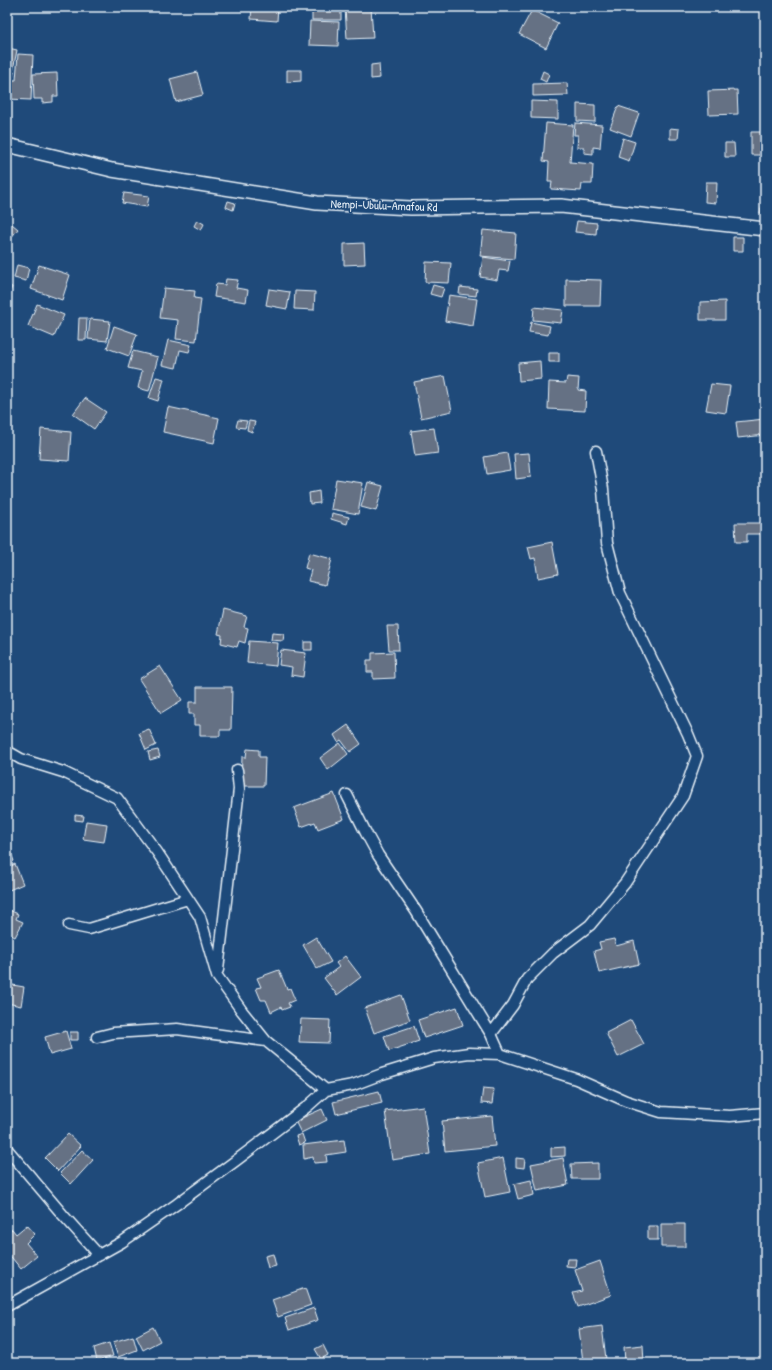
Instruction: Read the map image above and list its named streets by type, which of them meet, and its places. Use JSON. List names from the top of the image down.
{
  "streets": {
    "street": ["Nempi-Ubulu-Amafou Rd"]
  }
}
